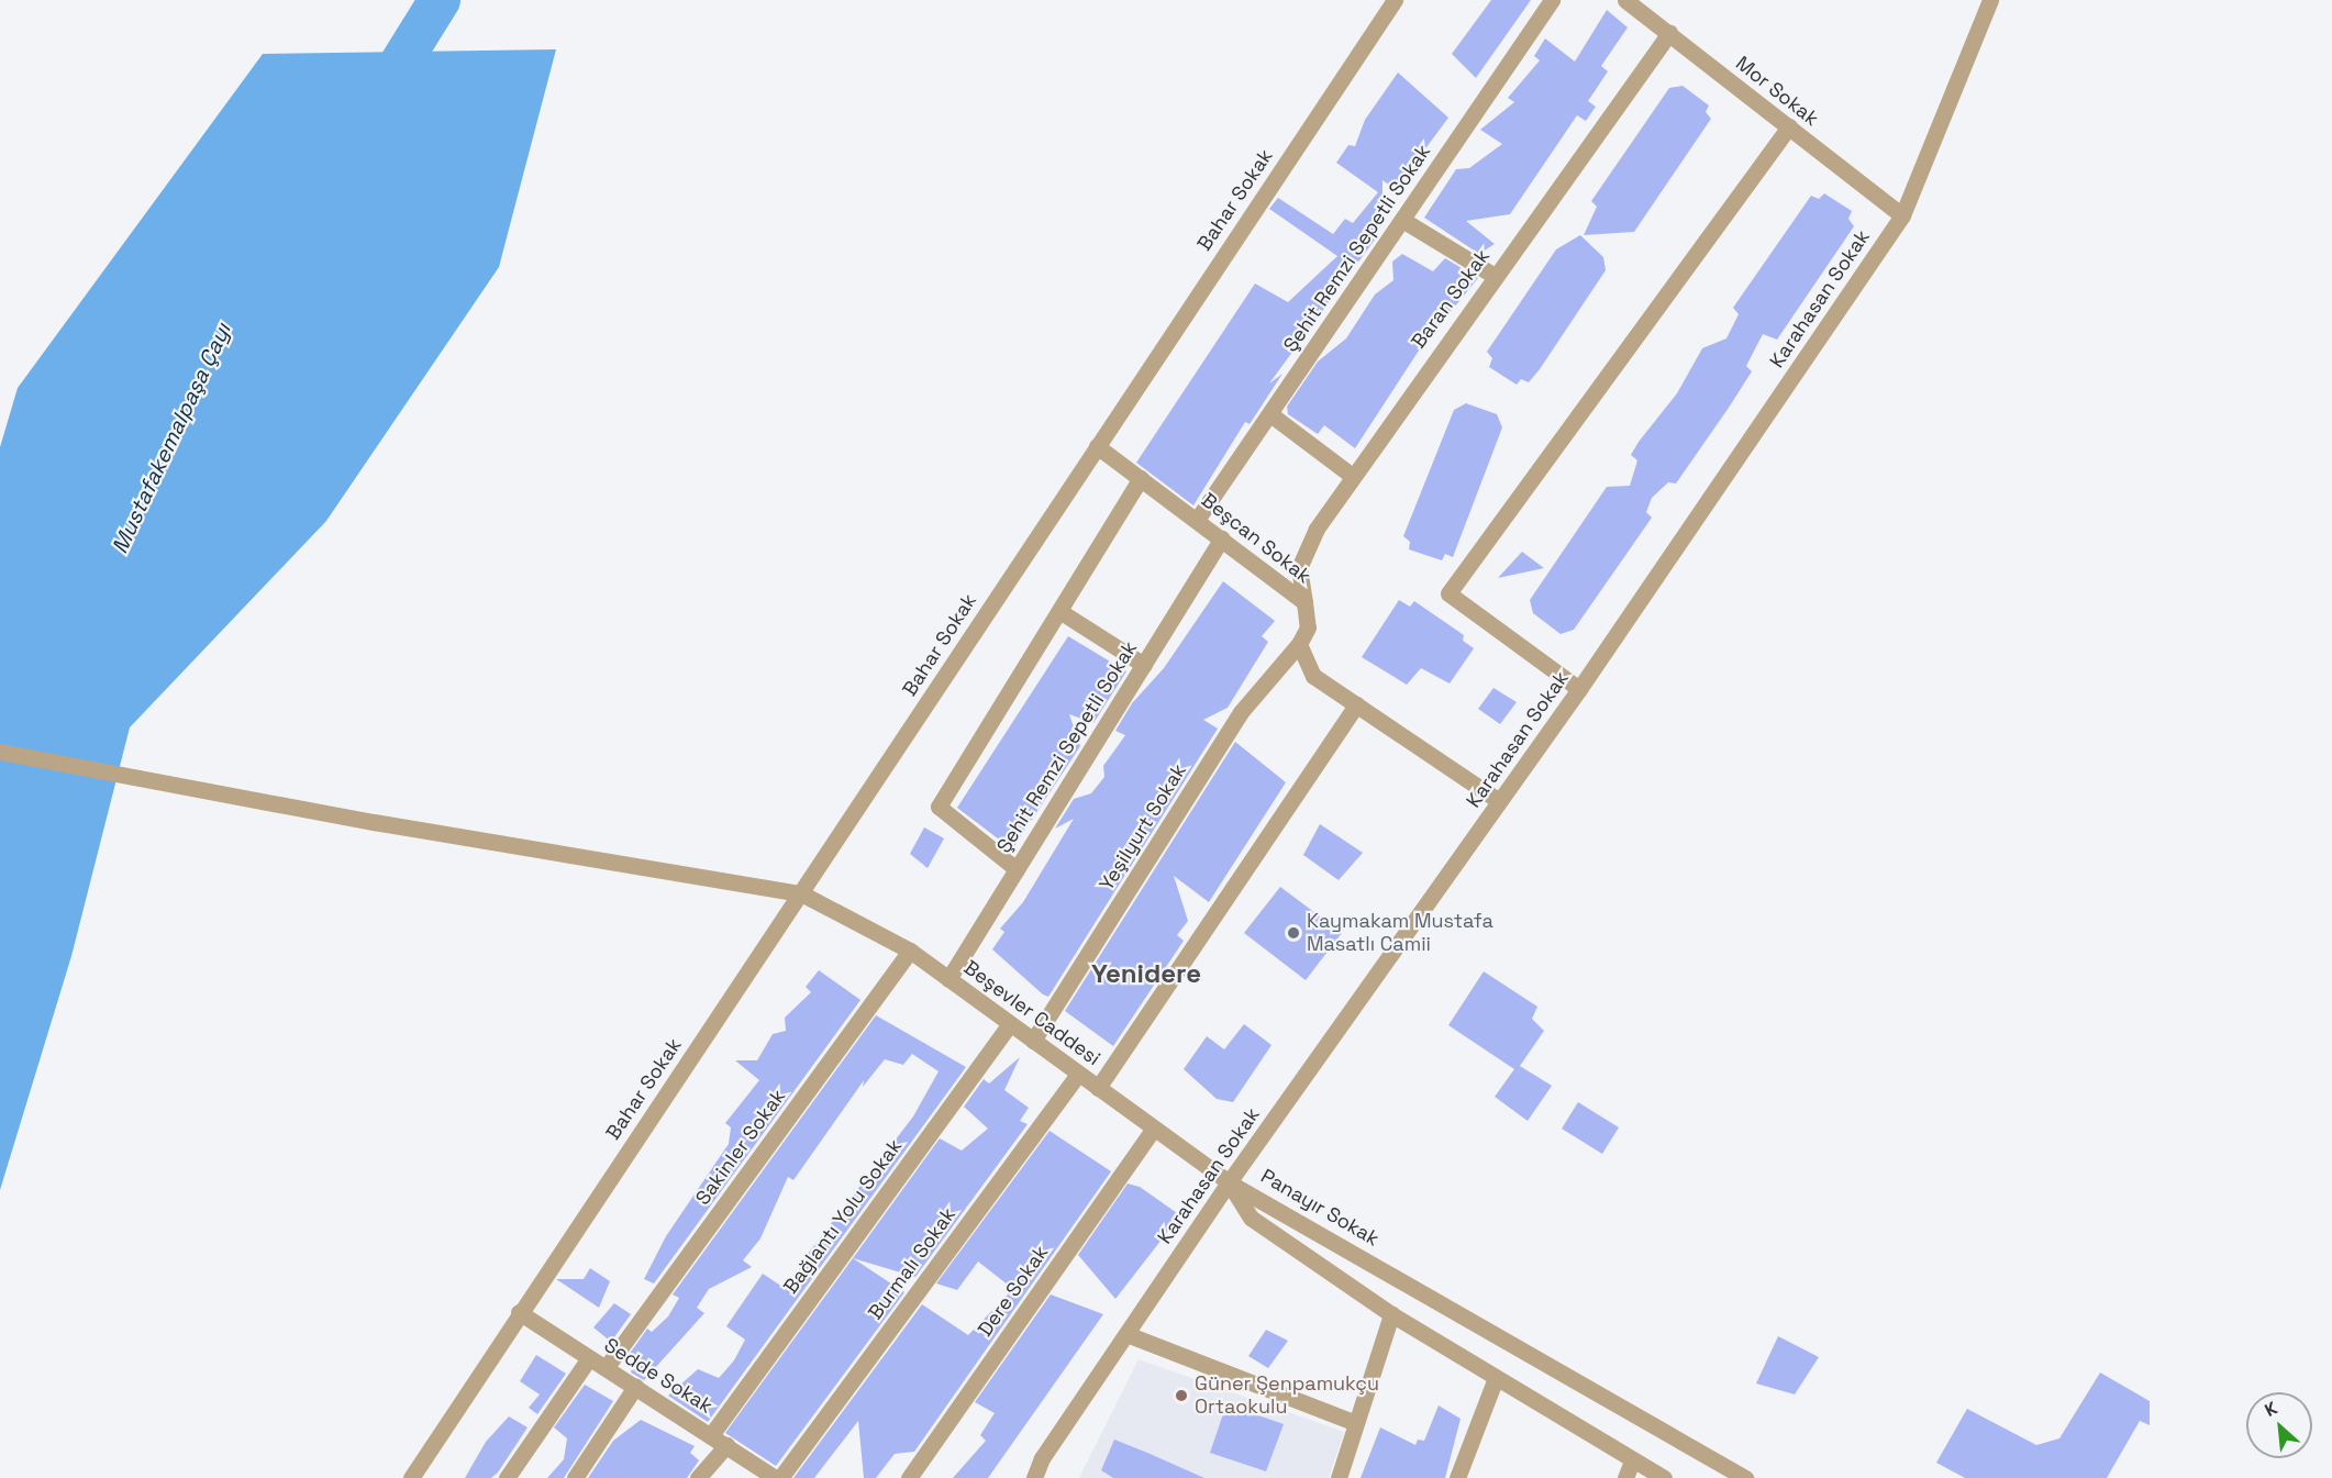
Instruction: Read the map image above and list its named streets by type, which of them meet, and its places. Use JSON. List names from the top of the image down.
{
  "streets": {
    "street": [
      "Mor Sokak",
      "Bahar Sokak",
      "Şehit Remzi Sepetli Sokak",
      "Baran Sokak",
      "Karahasan Sokak",
      "Beşcan Sokak",
      "Yeşilyurt Sokak",
      "Beşevler Caddesi",
      "Sakinler Sokak",
      "Panayır Sokak",
      "Bağlantı Yolu Sokak",
      "Burmalı Sokak",
      "Dere Sokak",
      "Sedde Sokak"
    ]
  },
  "crossings": [
    ["Mor Sokak", "Baran Sokak"],
    ["Mor Sokak", "Karahasan Sokak"],
    ["Bahar Sokak", "Beşcan Sokak"],
    ["Bahar Sokak", "Beşevler Caddesi"],
    ["Bahar Sokak", "Sedde Sokak"],
    ["Şehit Remzi Sepetli Sokak", "Beşcan Sokak"],
    ["Şehit Remzi Sepetli Sokak", "Beşevler Caddesi"],
    ["Baran Sokak", "Beşcan Sokak"],
    ["Karahasan Sokak", "Beşevler Caddesi"],
    ["Karahasan Sokak", "Panayır Sokak"],
    ["Beşcan Sokak", "Yeşilyurt Sokak"],
    ["Yeşilyurt Sokak", "Beşevler Caddesi"],
    ["Beşevler Caddesi", "Sakinler Sokak"],
    ["Beşevler Caddesi", "Panayır Sokak"],
    ["Beşevler Caddesi", "Bağlantı Yolu Sokak"],
    ["Beşevler Caddesi", "Burmalı Sokak"],
    ["Beşevler Caddesi", "Dere Sokak"],
    ["Sakinler Sokak", "Sedde Sokak"],
    ["Bağlantı Yolu Sokak", "Sedde Sokak"]
  ],
  "districts": ["Yenidere"],
  "water": ["Mustafakemalpaşa Çayı"],
  "places": ["Kaymakam Mustafa Masatlı Camii", "Güner Şenpamukçu Ortaokulu"],
  "north": "top left"
}
